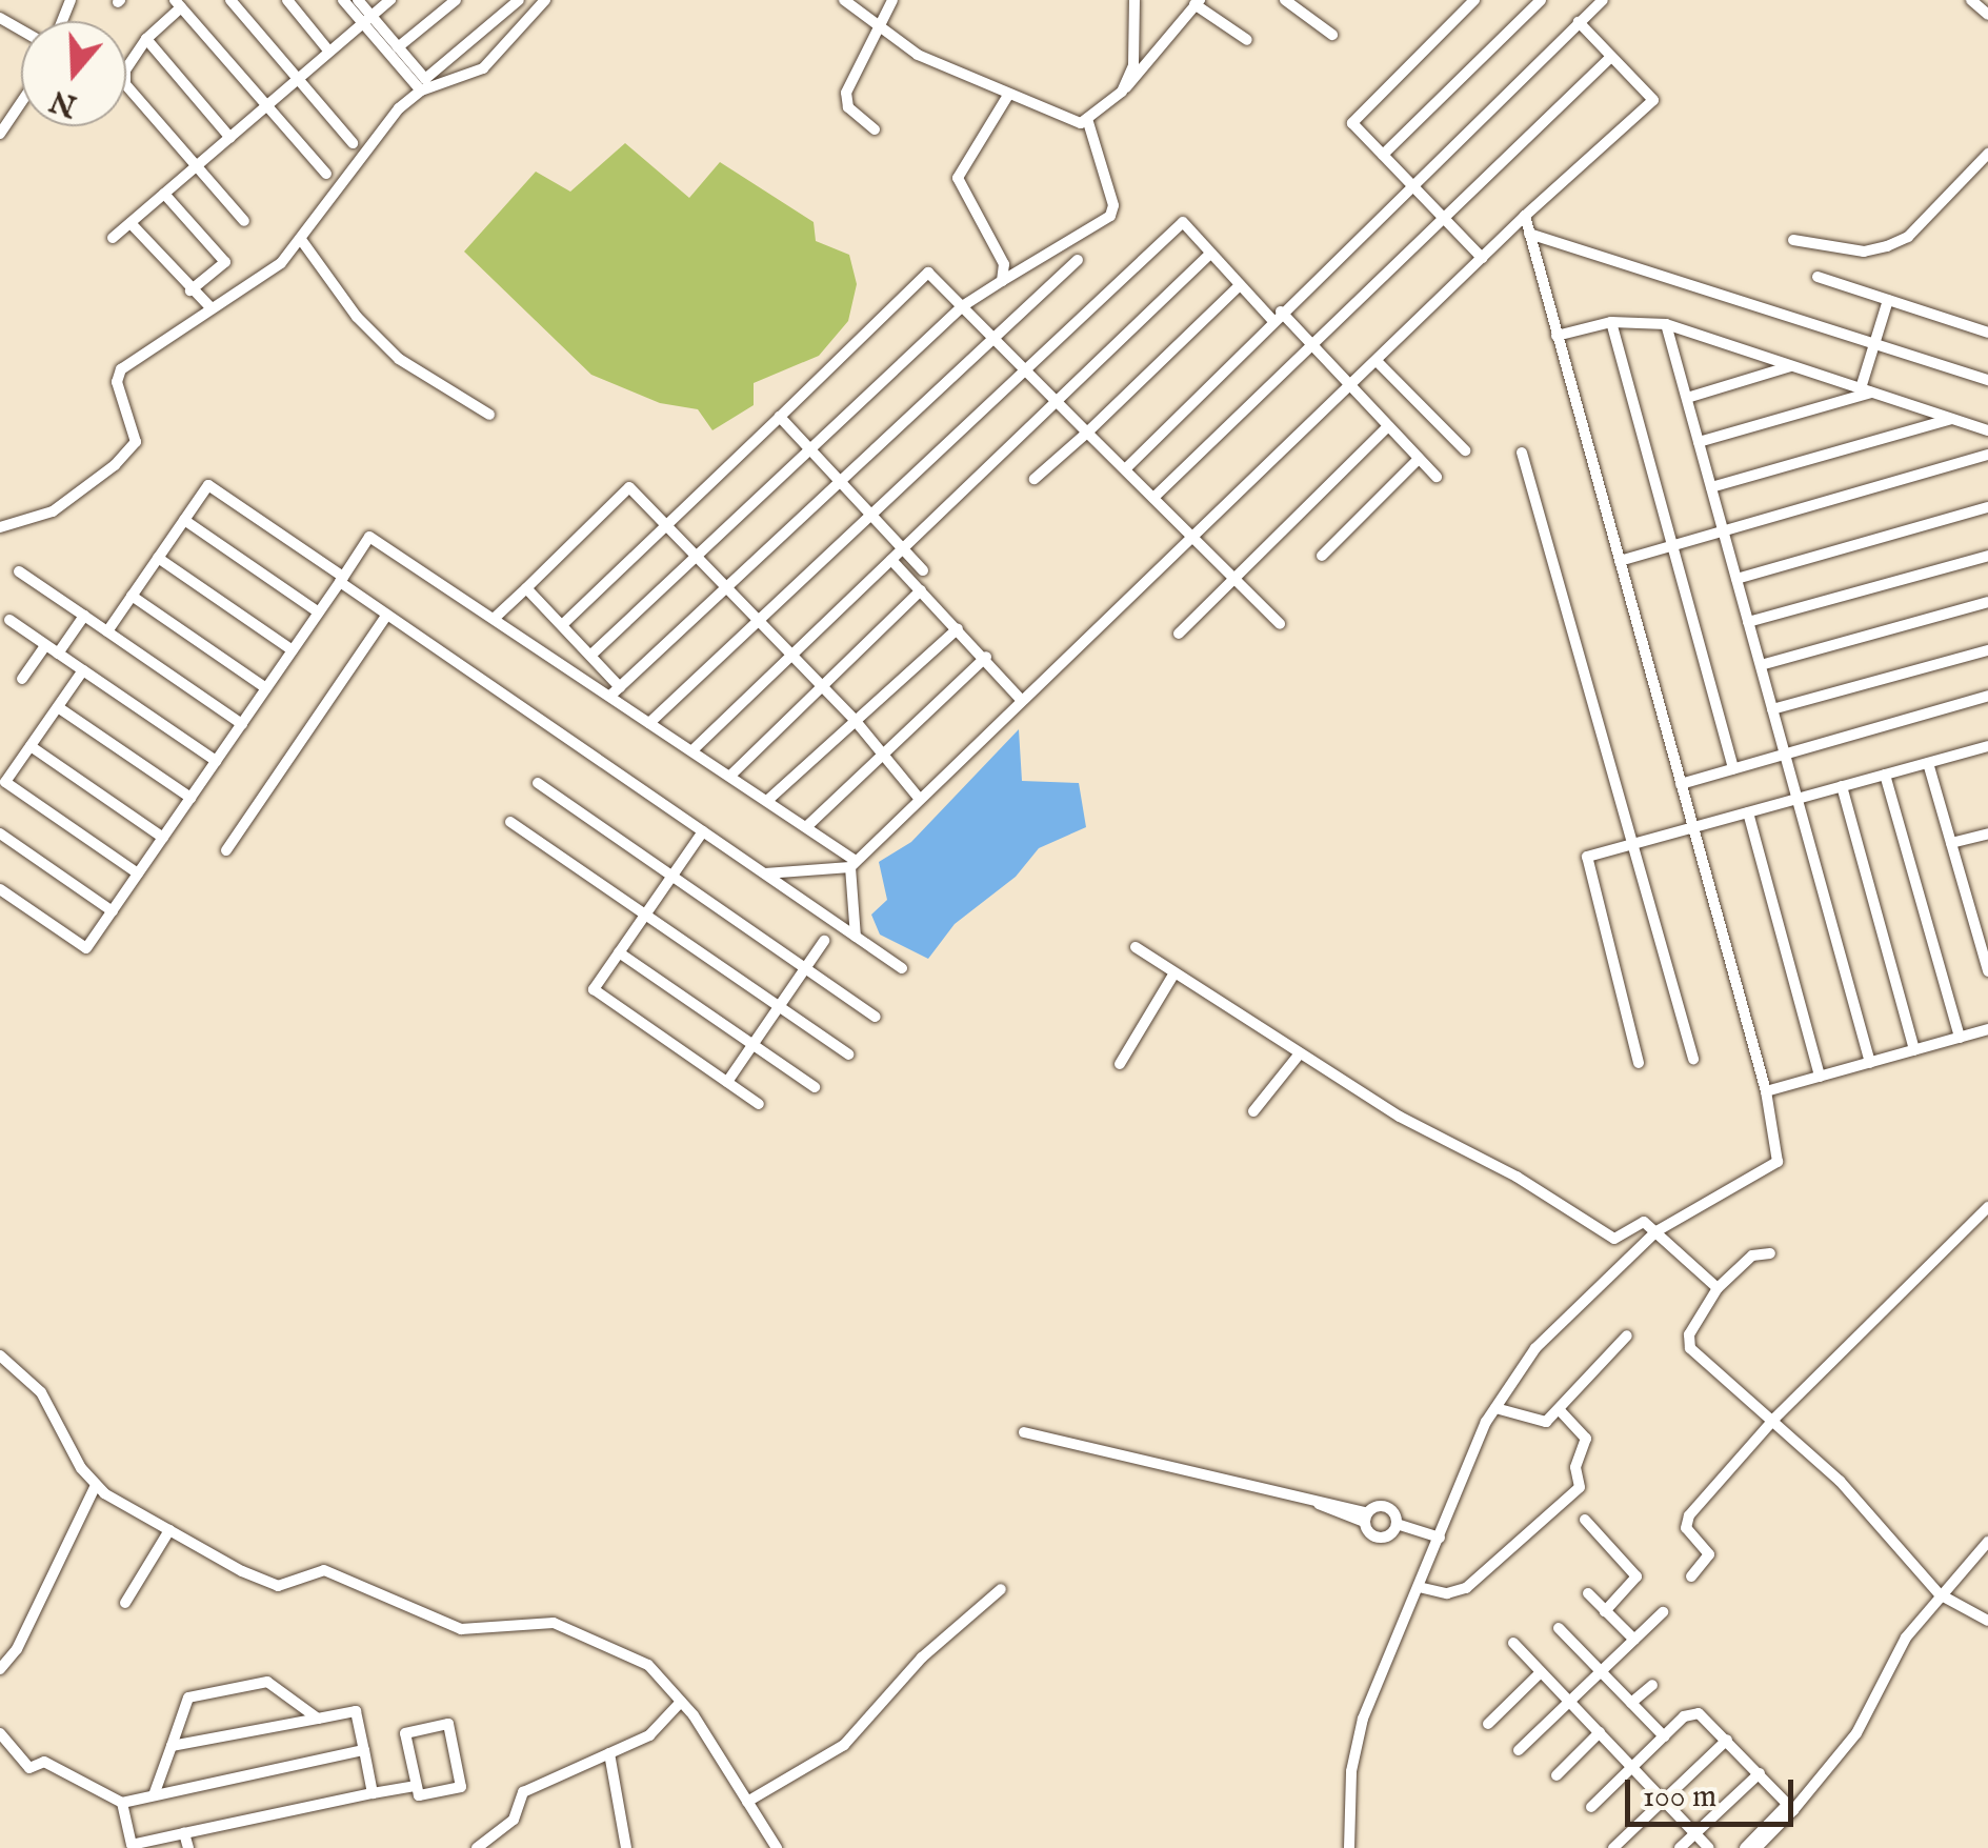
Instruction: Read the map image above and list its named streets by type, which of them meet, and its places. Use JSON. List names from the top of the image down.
{
  "scale_bar": "100 m",
  "north": "bottom"
}
